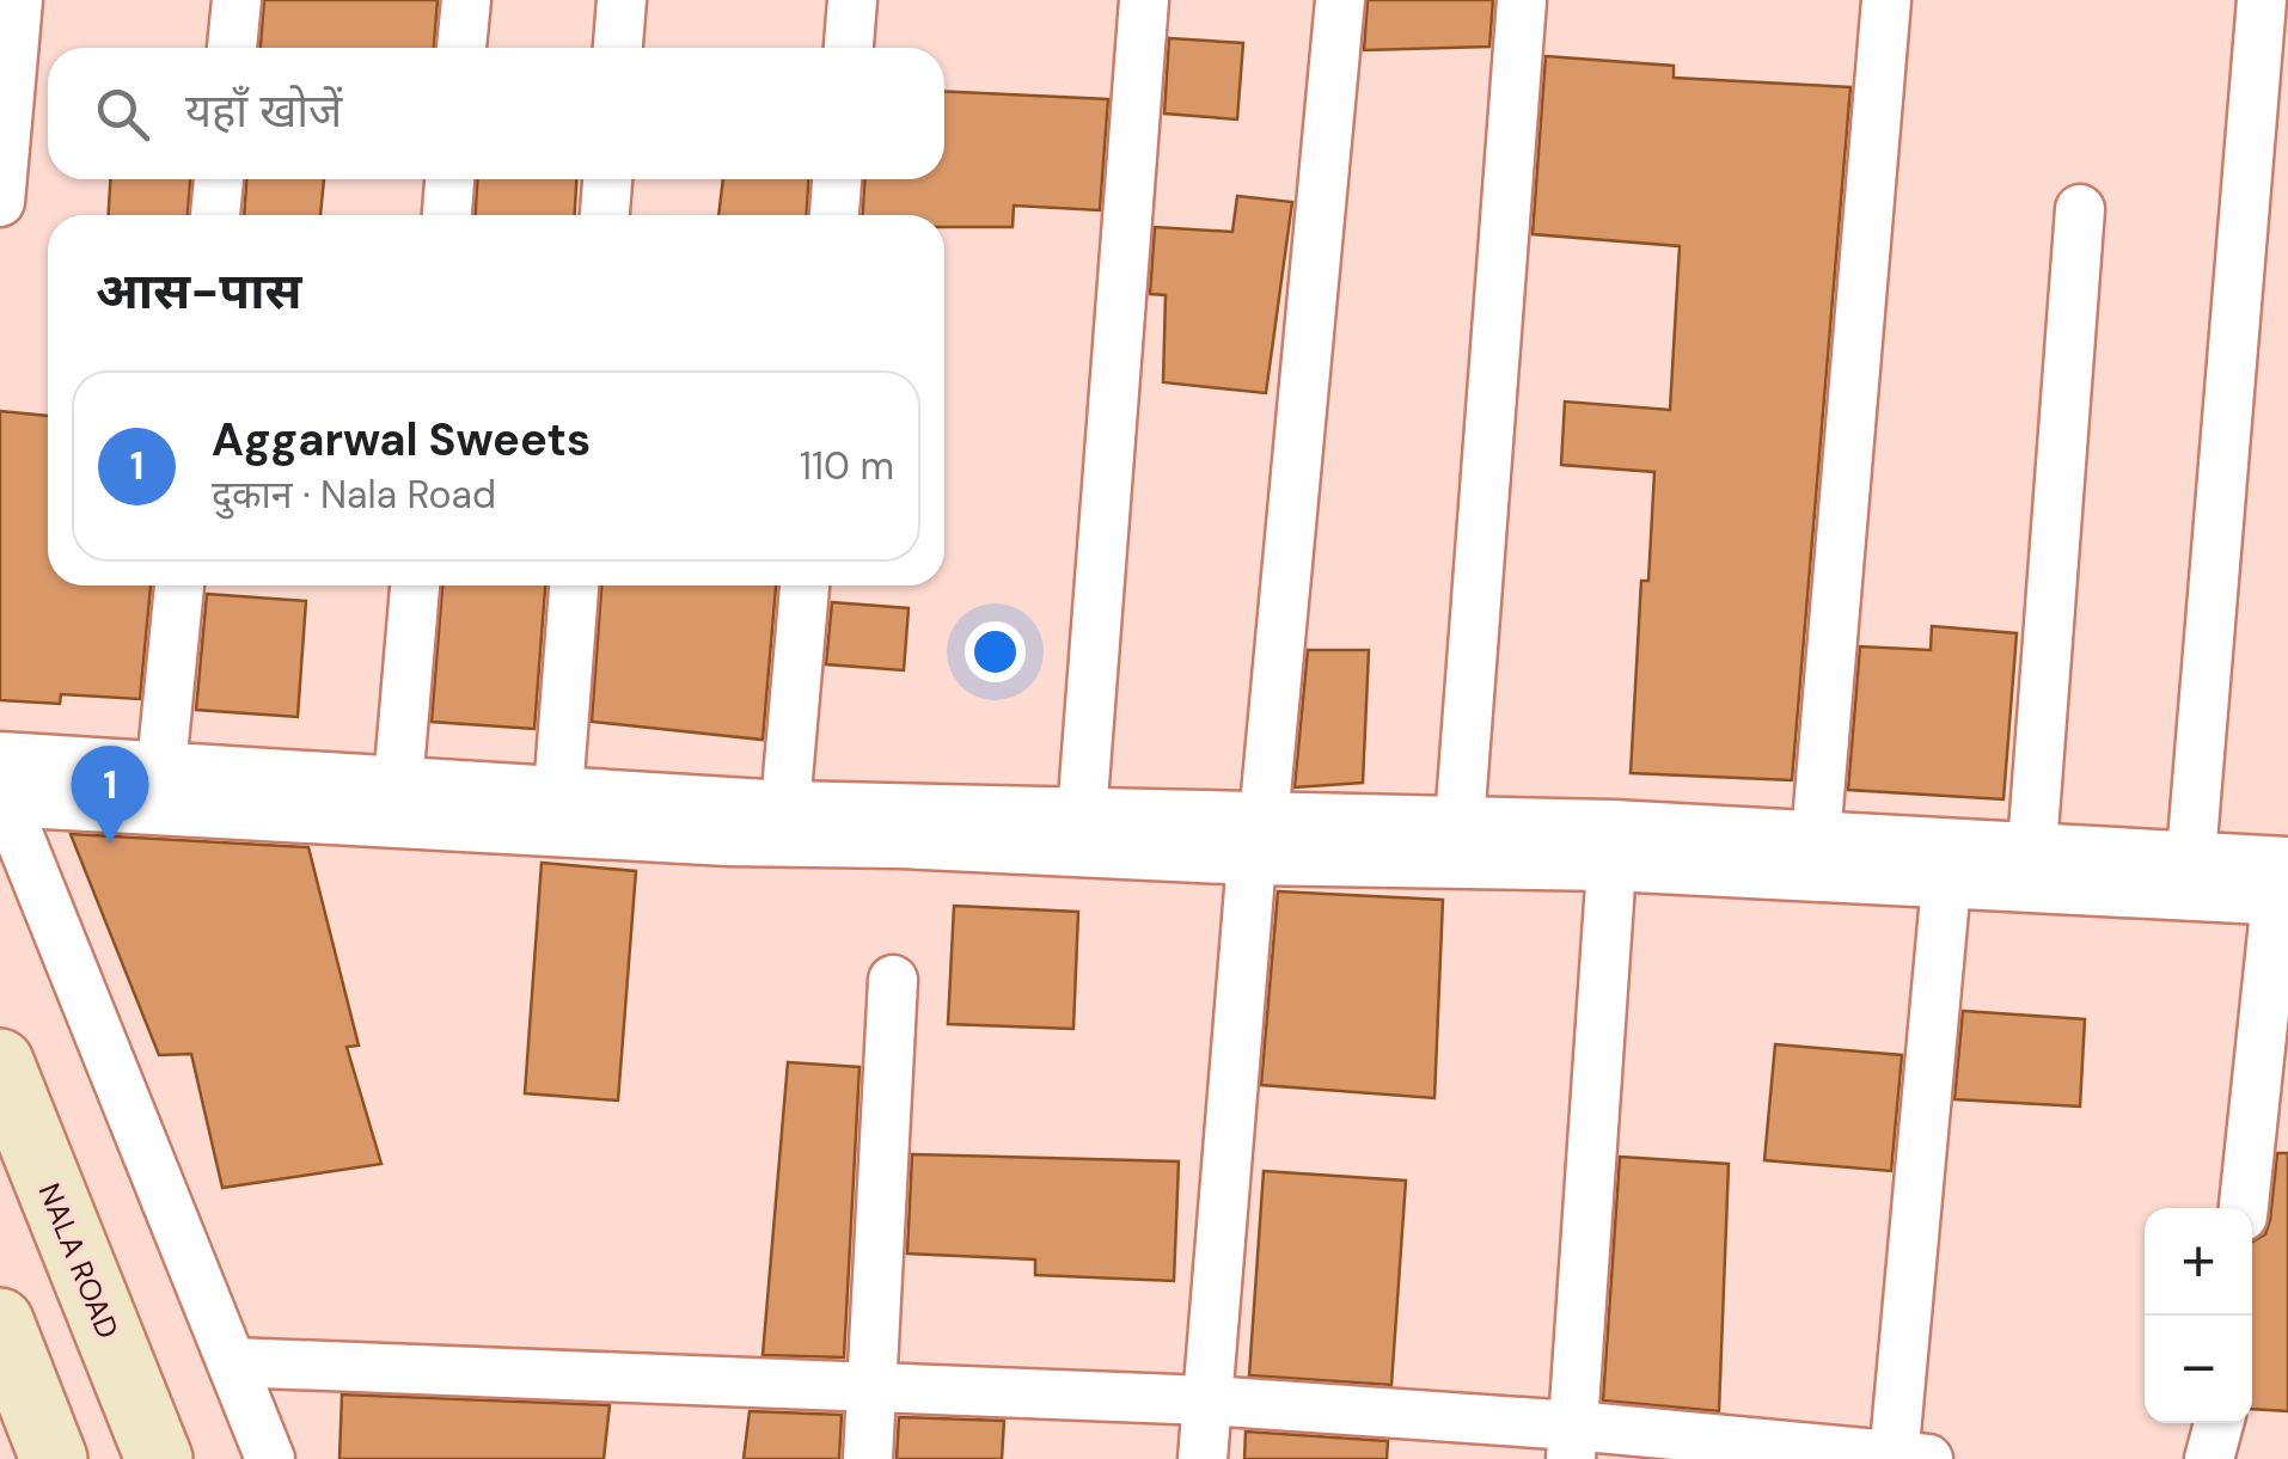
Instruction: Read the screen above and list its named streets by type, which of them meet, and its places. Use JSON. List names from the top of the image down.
{
  "streets": {
    "main road": ["NALA ROAD"]
  },
  "page": {
    "search": "यहाँ खोजें",
    "heading": "आस-पास",
    "list": [
      {
        "mark": "1",
        "name": "Aggarwal Sweets",
        "note": "दुकान · Nala Road",
        "value": "110 m"
      }
    ],
    "pins": "1",
    "map_buttons": ["+", "−"]
  }
}
